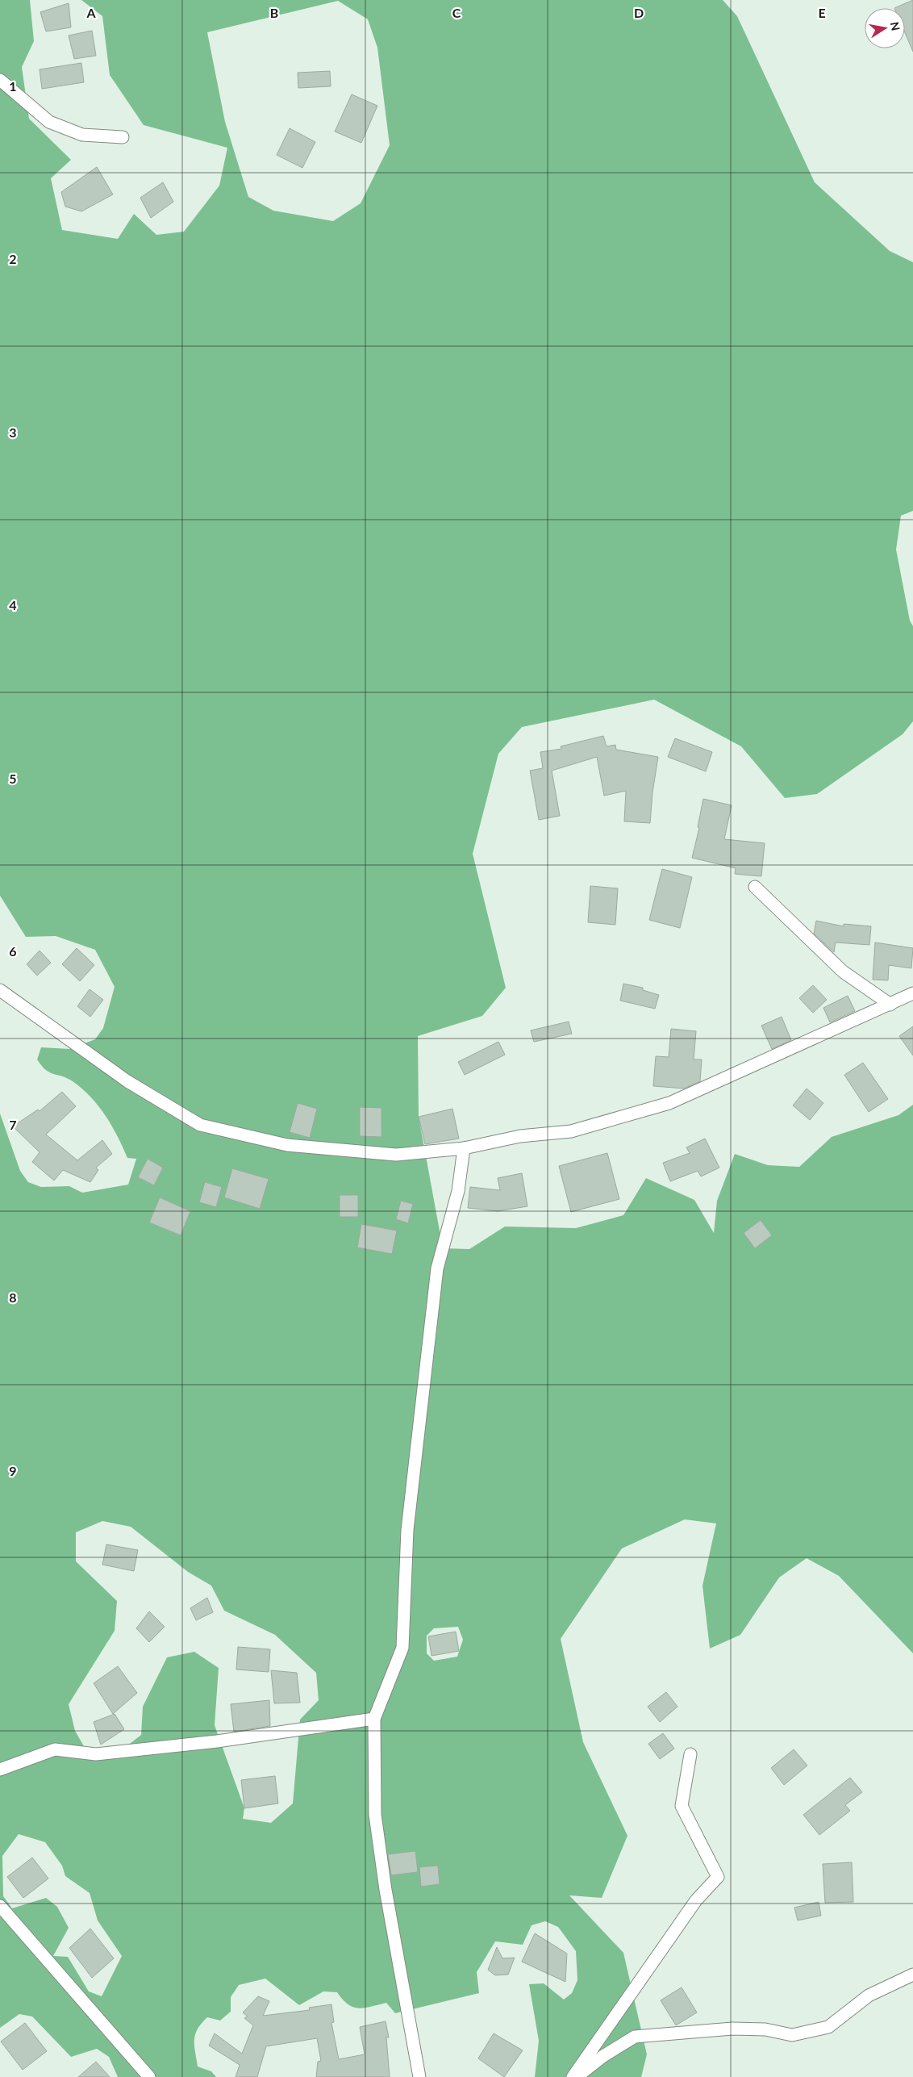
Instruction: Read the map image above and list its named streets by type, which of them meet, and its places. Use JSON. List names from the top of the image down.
{
  "north": "right",
  "grid": {
    "columns": [
      "A",
      "B",
      "C",
      "D",
      "E"
    ],
    "rows": [
      "1",
      "2",
      "3",
      "4",
      "5",
      "6",
      "7",
      "8",
      "9"
    ]
  }
}
